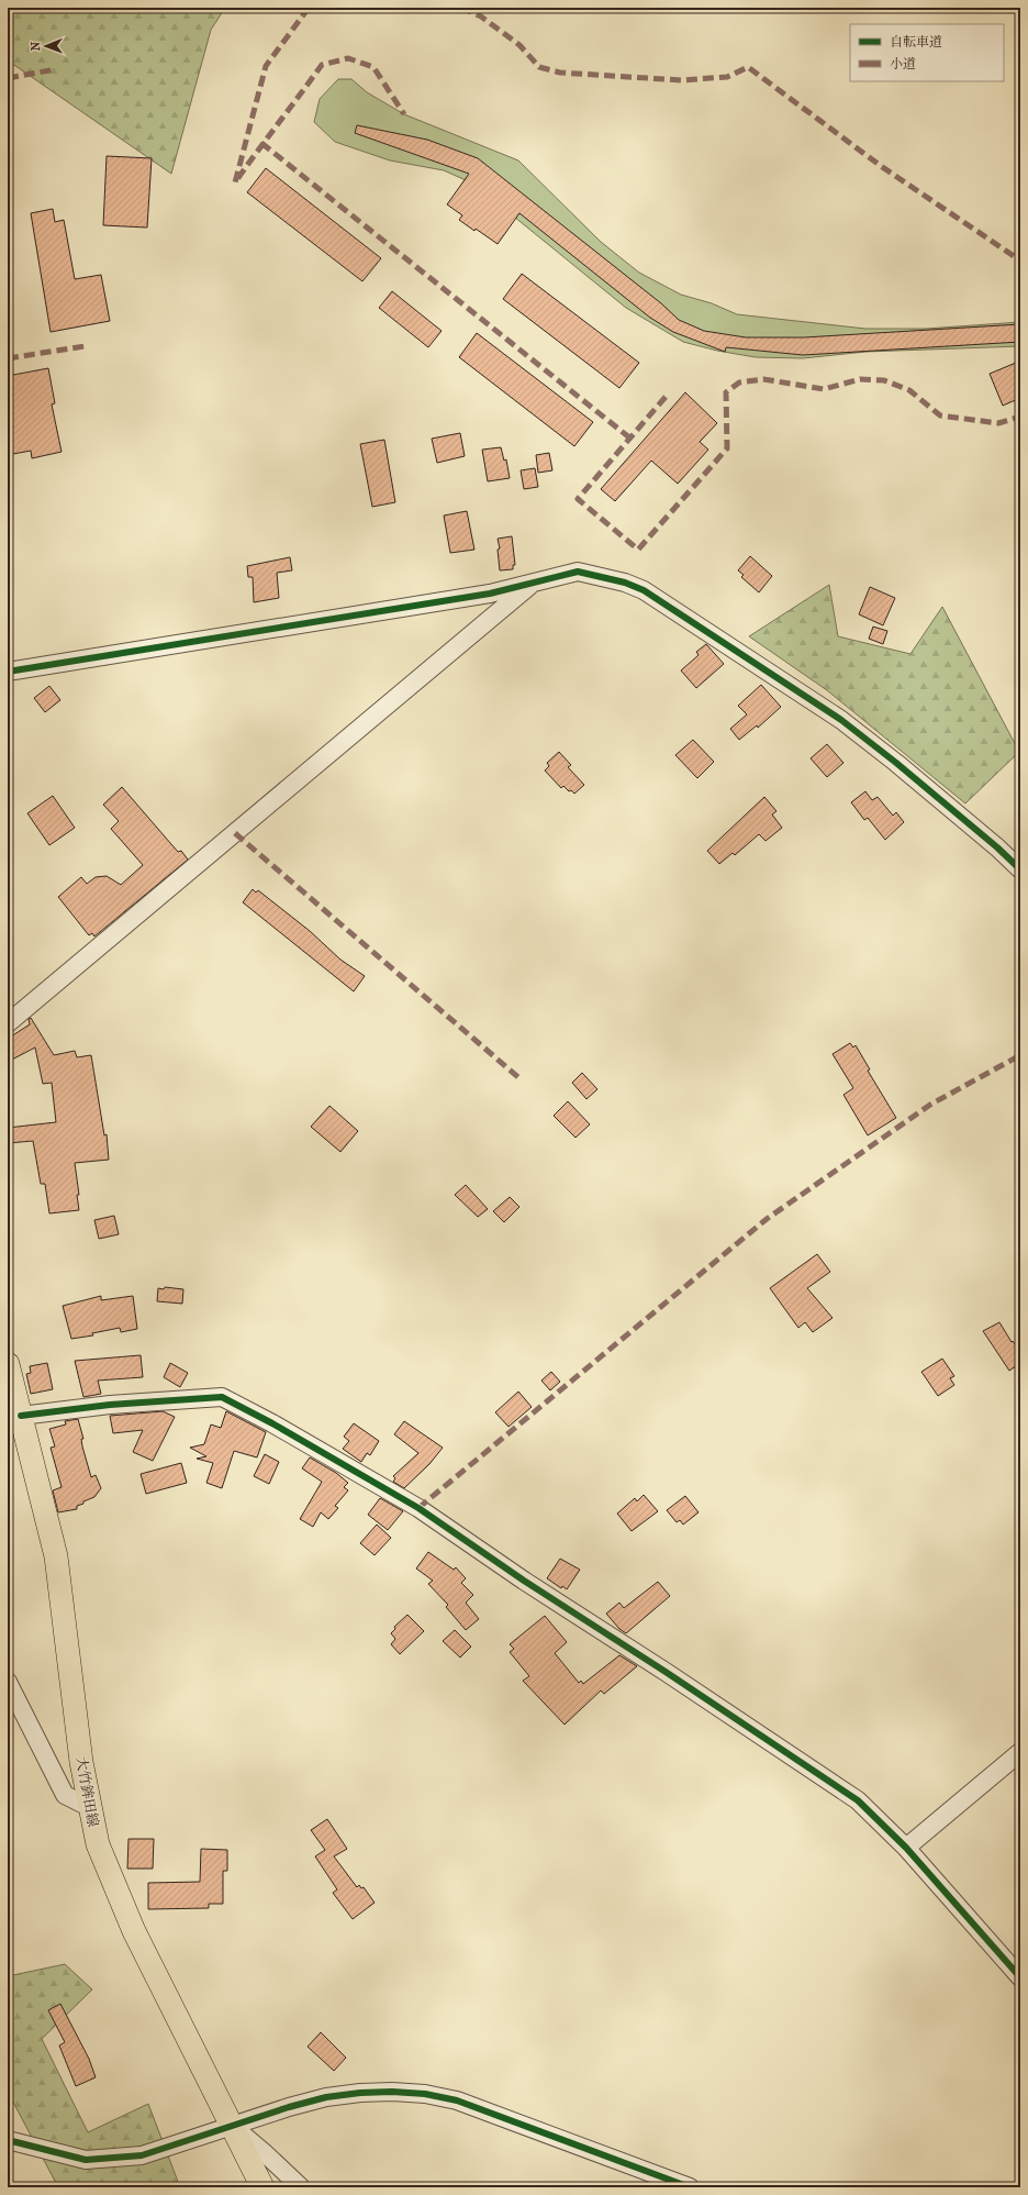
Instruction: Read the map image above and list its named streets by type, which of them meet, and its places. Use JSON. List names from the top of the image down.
{
  "streets": {
    "main road": ["大竹鉾田線"]
  },
  "legend": ["自転車道", "小道"],
  "north": "left"
}
